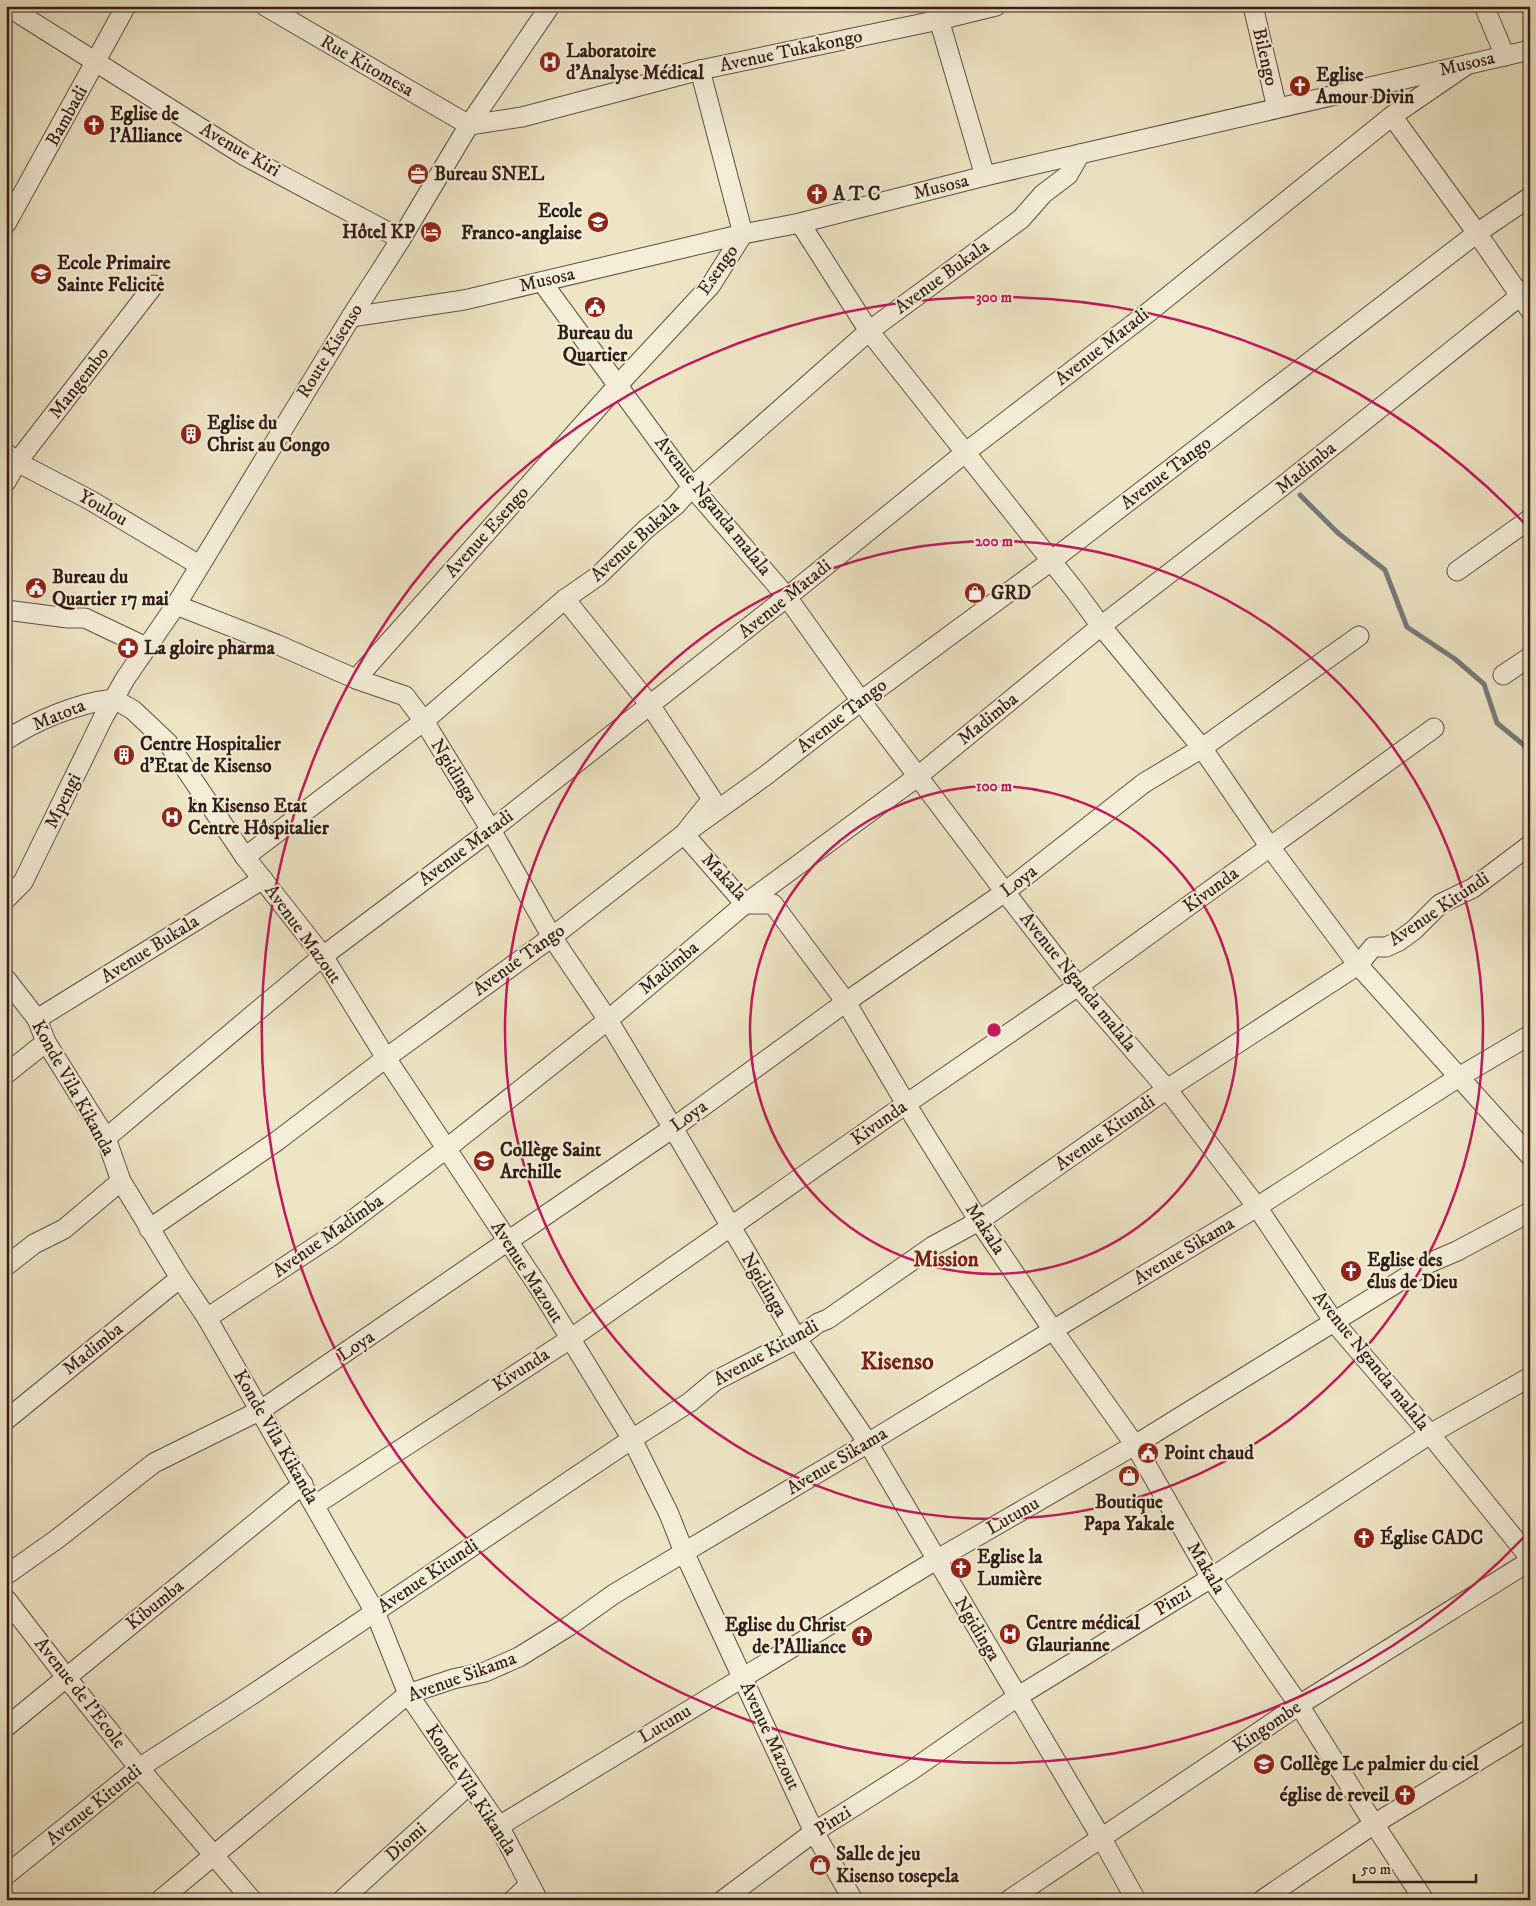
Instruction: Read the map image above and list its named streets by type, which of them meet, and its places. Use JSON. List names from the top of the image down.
{
  "streets": {
    "street": [
      "Avenue Tukakongo",
      "Bilengo",
      "Musosa",
      "Rue Kitomesa",
      "Bambadi",
      "Avenue Kiri",
      "Esengo",
      "Avenue Bukala",
      "Avenue Matadi",
      "Route Kisenso",
      "Mangembo",
      "Madimba",
      "Avenue Tango",
      "Avenue Nganda malala",
      "Youlou",
      "Avenue Esengo",
      "Matota",
      "Ngidinga",
      "Mpengi",
      "Makala",
      "Loya",
      "Kivunda",
      "Avenue Kitundi",
      "Avenue Mazout",
      "Konde Vila Kikanda",
      "Avenue Madimba",
      "Avenue Sikama",
      "Lutunu",
      "Pinzi",
      "Kibumba",
      "Avenue de l'Ecole",
      "Kingombe",
      "Diomi"
    ]
  },
  "crossings": [
    ["Avenue Tukakongo", "Rue Kitomesa"],
    ["Avenue Tukakongo", "Esengo"],
    ["Avenue Tukakongo", "Route Kisenso"],
    ["Bilengo", "Musosa"],
    ["Musosa", "Esengo"],
    ["Musosa", "Avenue Bukala"],
    ["Musosa", "Avenue Matadi"],
    ["Musosa", "Route Kisenso"],
    ["Musosa", "Avenue Nganda malala"],
    ["Rue Kitomesa", "Route Kisenso"],
    ["Bambadi", "Avenue Kiri"],
    ["Avenue Kiri", "Route Kisenso"],
    ["Esengo", "Avenue Nganda malala"],
    ["Esengo", "Avenue Esengo"],
    ["Avenue Bukala", "Avenue Nganda malala"],
    ["Avenue Bukala", "Ngidinga"],
    ["Avenue Bukala", "Avenue Mazout"],
    ["Avenue Bukala", "Konde Vila Kikanda"],
    ["Avenue Matadi", "Avenue Nganda malala"],
    ["Avenue Matadi", "Ngidinga"],
    ["Avenue Matadi", "Avenue Mazout"],
    ["Avenue Matadi", "Konde Vila Kikanda"],
    ["Route Kisenso", "Youlou"],
    ["Route Kisenso", "Matota"],
    ["Route Kisenso", "Ngidinga"],
    ["Route Kisenso", "Mpengi"],
    ["Route Kisenso", "Avenue Mazout"],
    ["Mangembo", "Youlou"],
    ["Madimba", "Avenue Nganda malala"],
    ["Madimba", "Ngidinga"],
    ["Madimba", "Makala"],
    ["Madimba", "Avenue Mazout"],
    ["Madimba", "Konde Vila Kikanda"],
    ["Madimba", "Avenue Madimba"],
    ["Avenue Tango", "Avenue Nganda malala"],
    ["Avenue Tango", "Ngidinga"],
    ["Avenue Tango", "Makala"],
    ["Avenue Tango", "Avenue Mazout"],
    ["Avenue Tango", "Konde Vila Kikanda"],
    ["Avenue Nganda malala", "Avenue Esengo"],
    ["Avenue Nganda malala", "Loya"],
    ["Avenue Nganda malala", "Kivunda"],
    ["Avenue Nganda malala", "Avenue Kitundi"],
    ["Avenue Nganda malala", "Avenue Sikama"],
    ["Avenue Nganda malala", "Lutunu"],
    ["Avenue Nganda malala", "Pinzi"],
    ["Avenue Nganda malala", "Kingombe"],
    ["Avenue Esengo", "Ngidinga"],
    ["Matota", "Mpengi"],
    ["Matota", "Avenue Mazout"],
    ["Ngidinga", "Loya"],
    ["Ngidinga", "Kivunda"],
    ["Ngidinga", "Avenue Kitundi"],
    ["Ngidinga", "Avenue Sikama"],
    ["Ngidinga", "Lutunu"],
    ["Ngidinga", "Pinzi"],
    ["Ngidinga", "Kingombe"],
    ["Mpengi", "Avenue Mazout"],
    ["Makala", "Loya"],
    ["Makala", "Kivunda"],
    ["Makala", "Avenue Kitundi"],
    ["Makala", "Avenue Sikama"],
    ["Makala", "Lutunu"],
    ["Makala", "Pinzi"],
    ["Makala", "Kingombe"],
    ["Loya", "Avenue Mazout"],
    ["Loya", "Konde Vila Kikanda"],
    ["Kivunda", "Avenue Mazout"],
    ["Kivunda", "Konde Vila Kikanda"],
    ["Avenue Kitundi", "Avenue Mazout"],
    ["Avenue Kitundi", "Konde Vila Kikanda"],
    ["Avenue Kitundi", "Avenue de l'Ecole"],
    ["Avenue Mazout", "Avenue Madimba"],
    ["Avenue Mazout", "Avenue Sikama"],
    ["Avenue Mazout", "Lutunu"],
    ["Avenue Mazout", "Pinzi"],
    ["Konde Vila Kikanda", "Avenue Madimba"],
    ["Konde Vila Kikanda", "Avenue Sikama"],
    ["Konde Vila Kikanda", "Lutunu"],
    ["Konde Vila Kikanda", "Kibumba"],
    ["Konde Vila Kikanda", "Diomi"],
    ["Avenue Sikama", "Avenue de l'Ecole"],
    ["Kibumba", "Avenue de l'Ecole"]
  ],
  "districts": ["Mission", "Kisenso"],
  "places": {
    "hospital": ["Laboratoire d'Analyse Médical", "kn Kisenso Etat Centre Hôspitalier", "Centre médical Glaurianne"],
    "church": [
      "Eglise Amour Divin",
      "Eglise de l'Alliance",
      "A T C",
      "Eglise des élus de Dieu",
      "Église CADC",
      "Eglise la Lumière",
      "Eglise du Christ de l'Alliance",
      "église de reveil"
    ],
    "office": ["Bureau SNEL"],
    "school or university": [
      "Ecole Franco-anglaise",
      "Ecole Primaire Sainte Felicitė",
      "Collège Saint Archille",
      "Collège Le palmier du ciel"
    ],
    "hotel": ["Hôtel KP"],
    "public building": ["Bureau du Quartier", "Bureau du Quartier 17 mai", "Point chaud"],
    "building": ["Eglise du Christ au Congo", "Centre Hospitalier d'Etat de Kisenso"],
    "shop": ["GRD", "Boutique Papa Yakale", "Salle de jeu Kisenso tosepela"],
    "pharmacy": ["La gloire pharma"]
  },
  "scale_bar": "50 m",
  "rings": ["300 m", "200 m", "100 m"]
}
